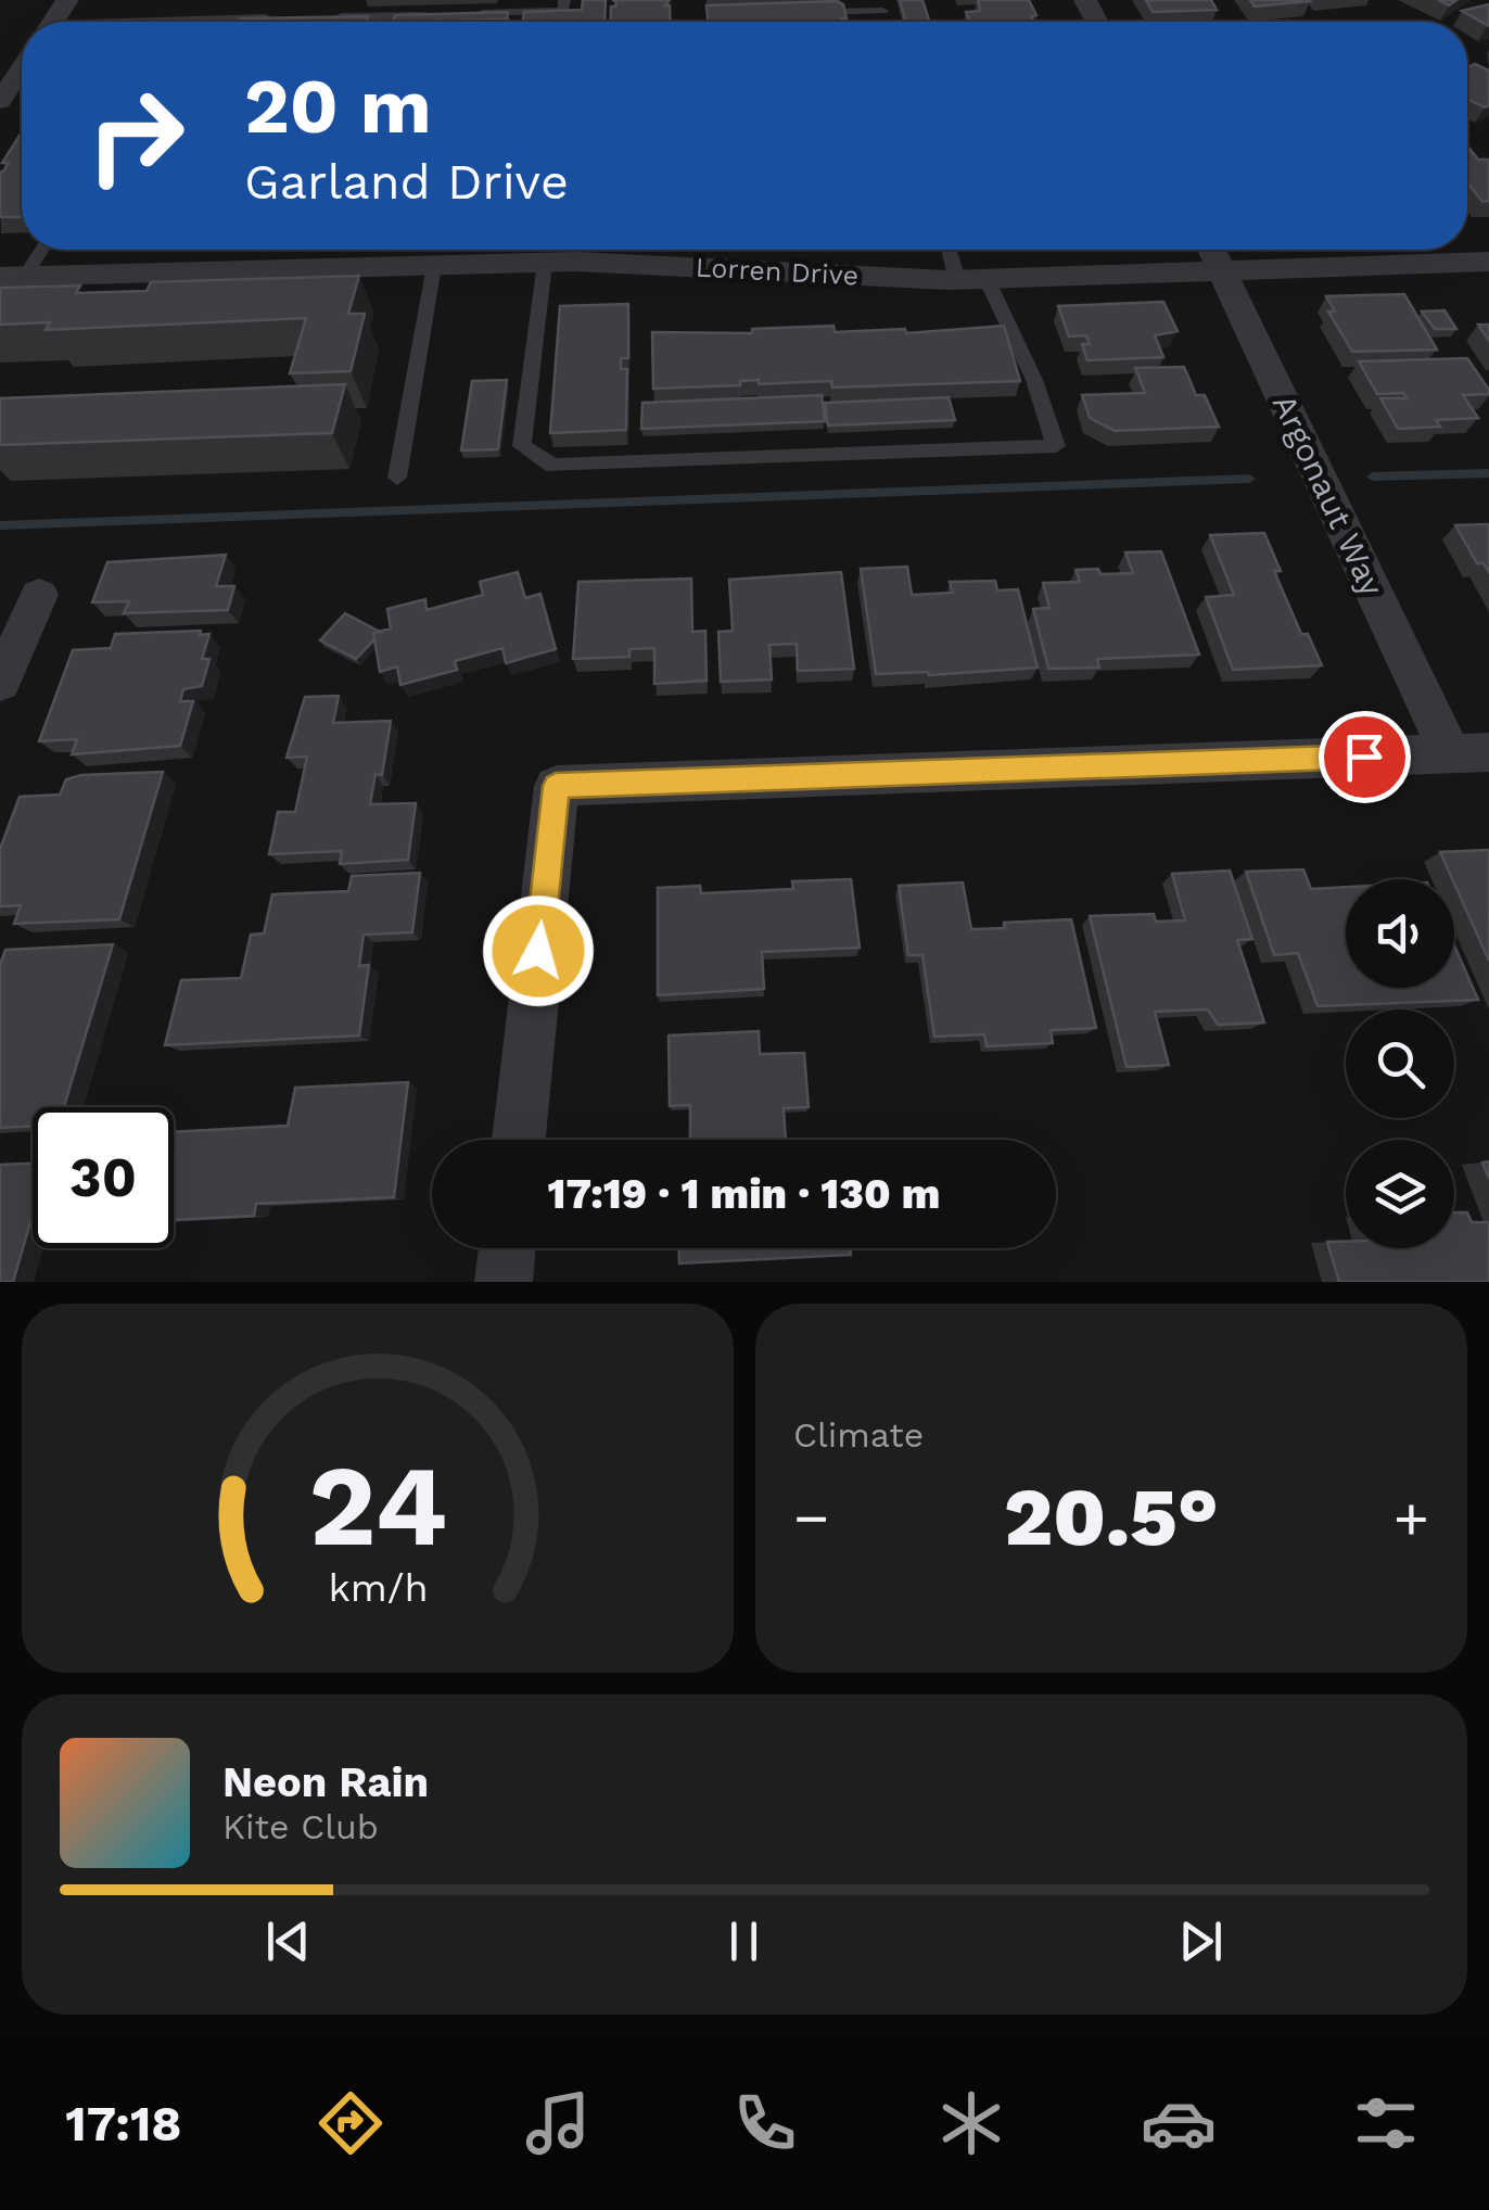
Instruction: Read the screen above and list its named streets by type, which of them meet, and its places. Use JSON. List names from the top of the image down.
{
  "streets": {
    "street": ["Lorren Drive", "Argonaut Way"]
  },
  "crossings": [
    ["Lorren Drive", "Argonaut Way"]
  ],
  "page": {
    "turn": ["20 m", "Garland Drive"],
    "limit": "30",
    "trip": "17:19 · 1 min · 130 m",
    "tile": "Climate",
    "heat": ["−", "20.5°", "+"],
    "song": ["Neon Rain", "Kite Club"],
    "tabs": "17:18",
    "gauge": ["24", "km/h"]
  }
}
